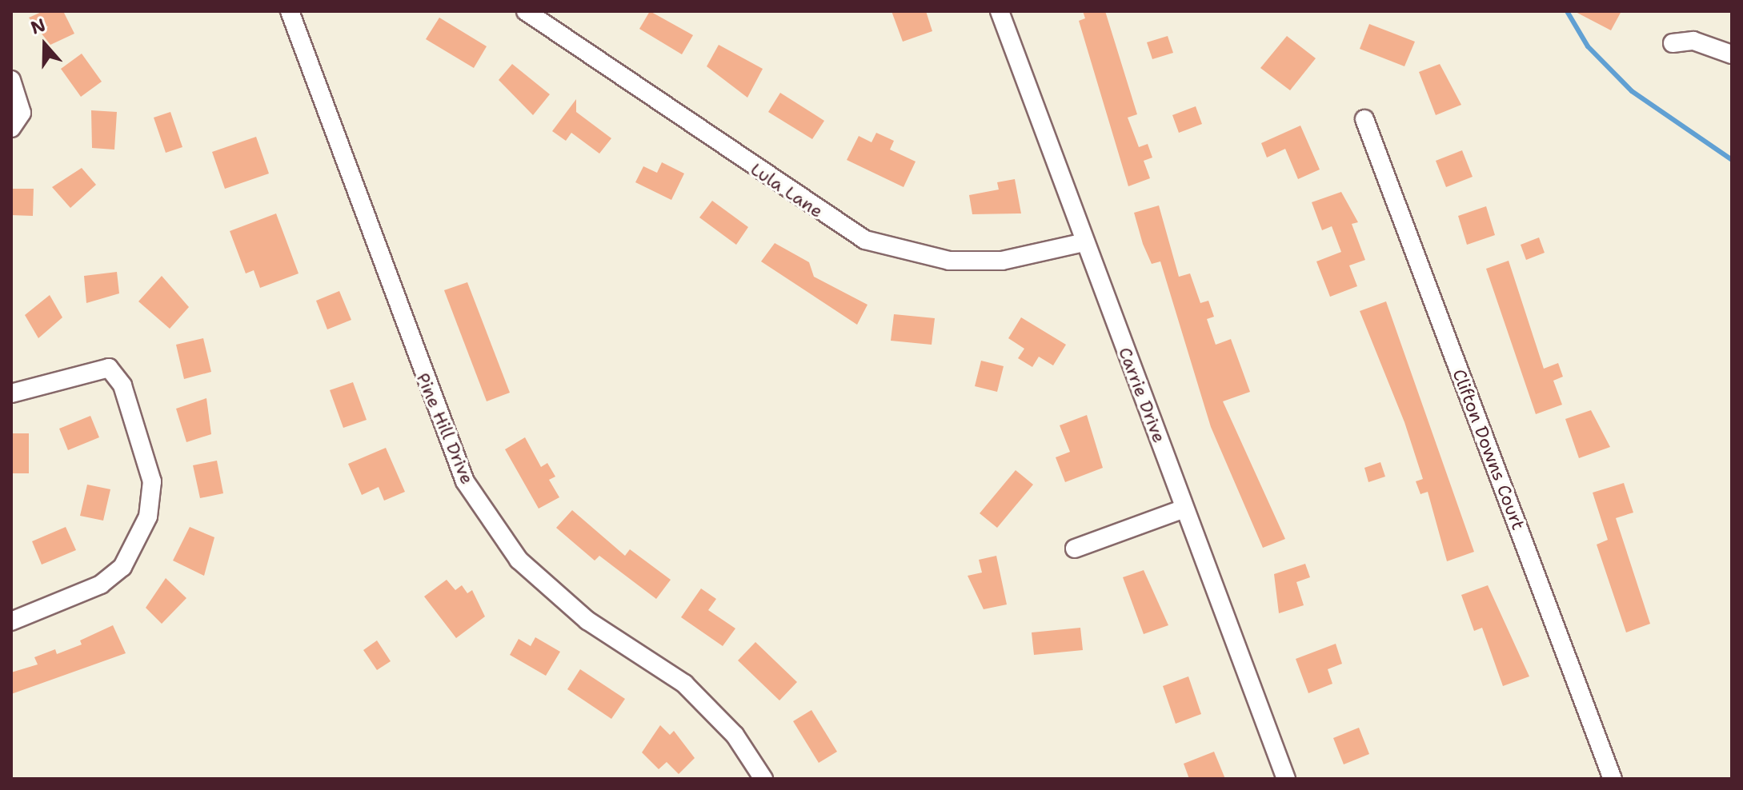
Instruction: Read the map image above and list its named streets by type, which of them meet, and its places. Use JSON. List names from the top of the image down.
{
  "streets": {
    "street": [
      "Lula Lane",
      "Carrie Drive",
      "Pine Hill Drive",
      "Clifton Downs Court"
    ]
  },
  "crossings": [
    ["Lula Lane", "Carrie Drive"]
  ],
  "north": "top"
}
